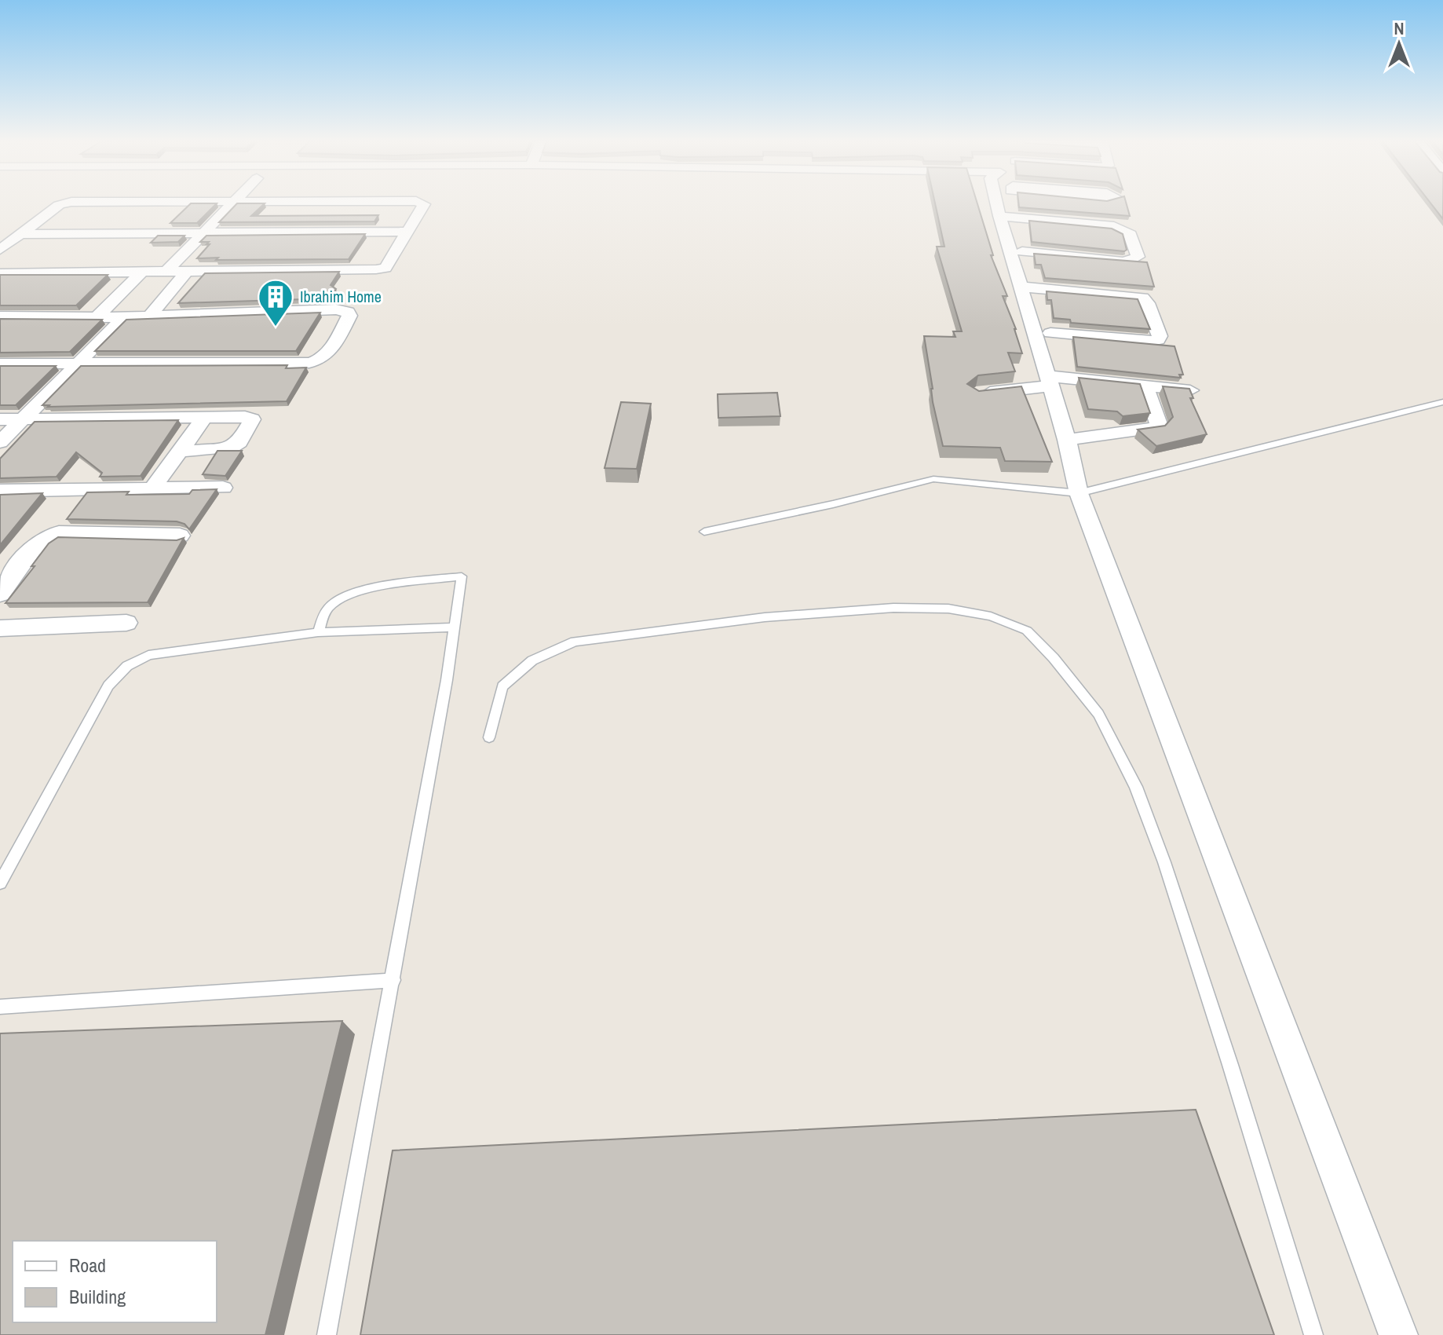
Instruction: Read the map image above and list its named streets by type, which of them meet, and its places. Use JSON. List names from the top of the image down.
{
  "places": {
    "building": ["Ibrahim Home"]
  },
  "legend": ["Road", "Building"],
  "north": "top"
}
